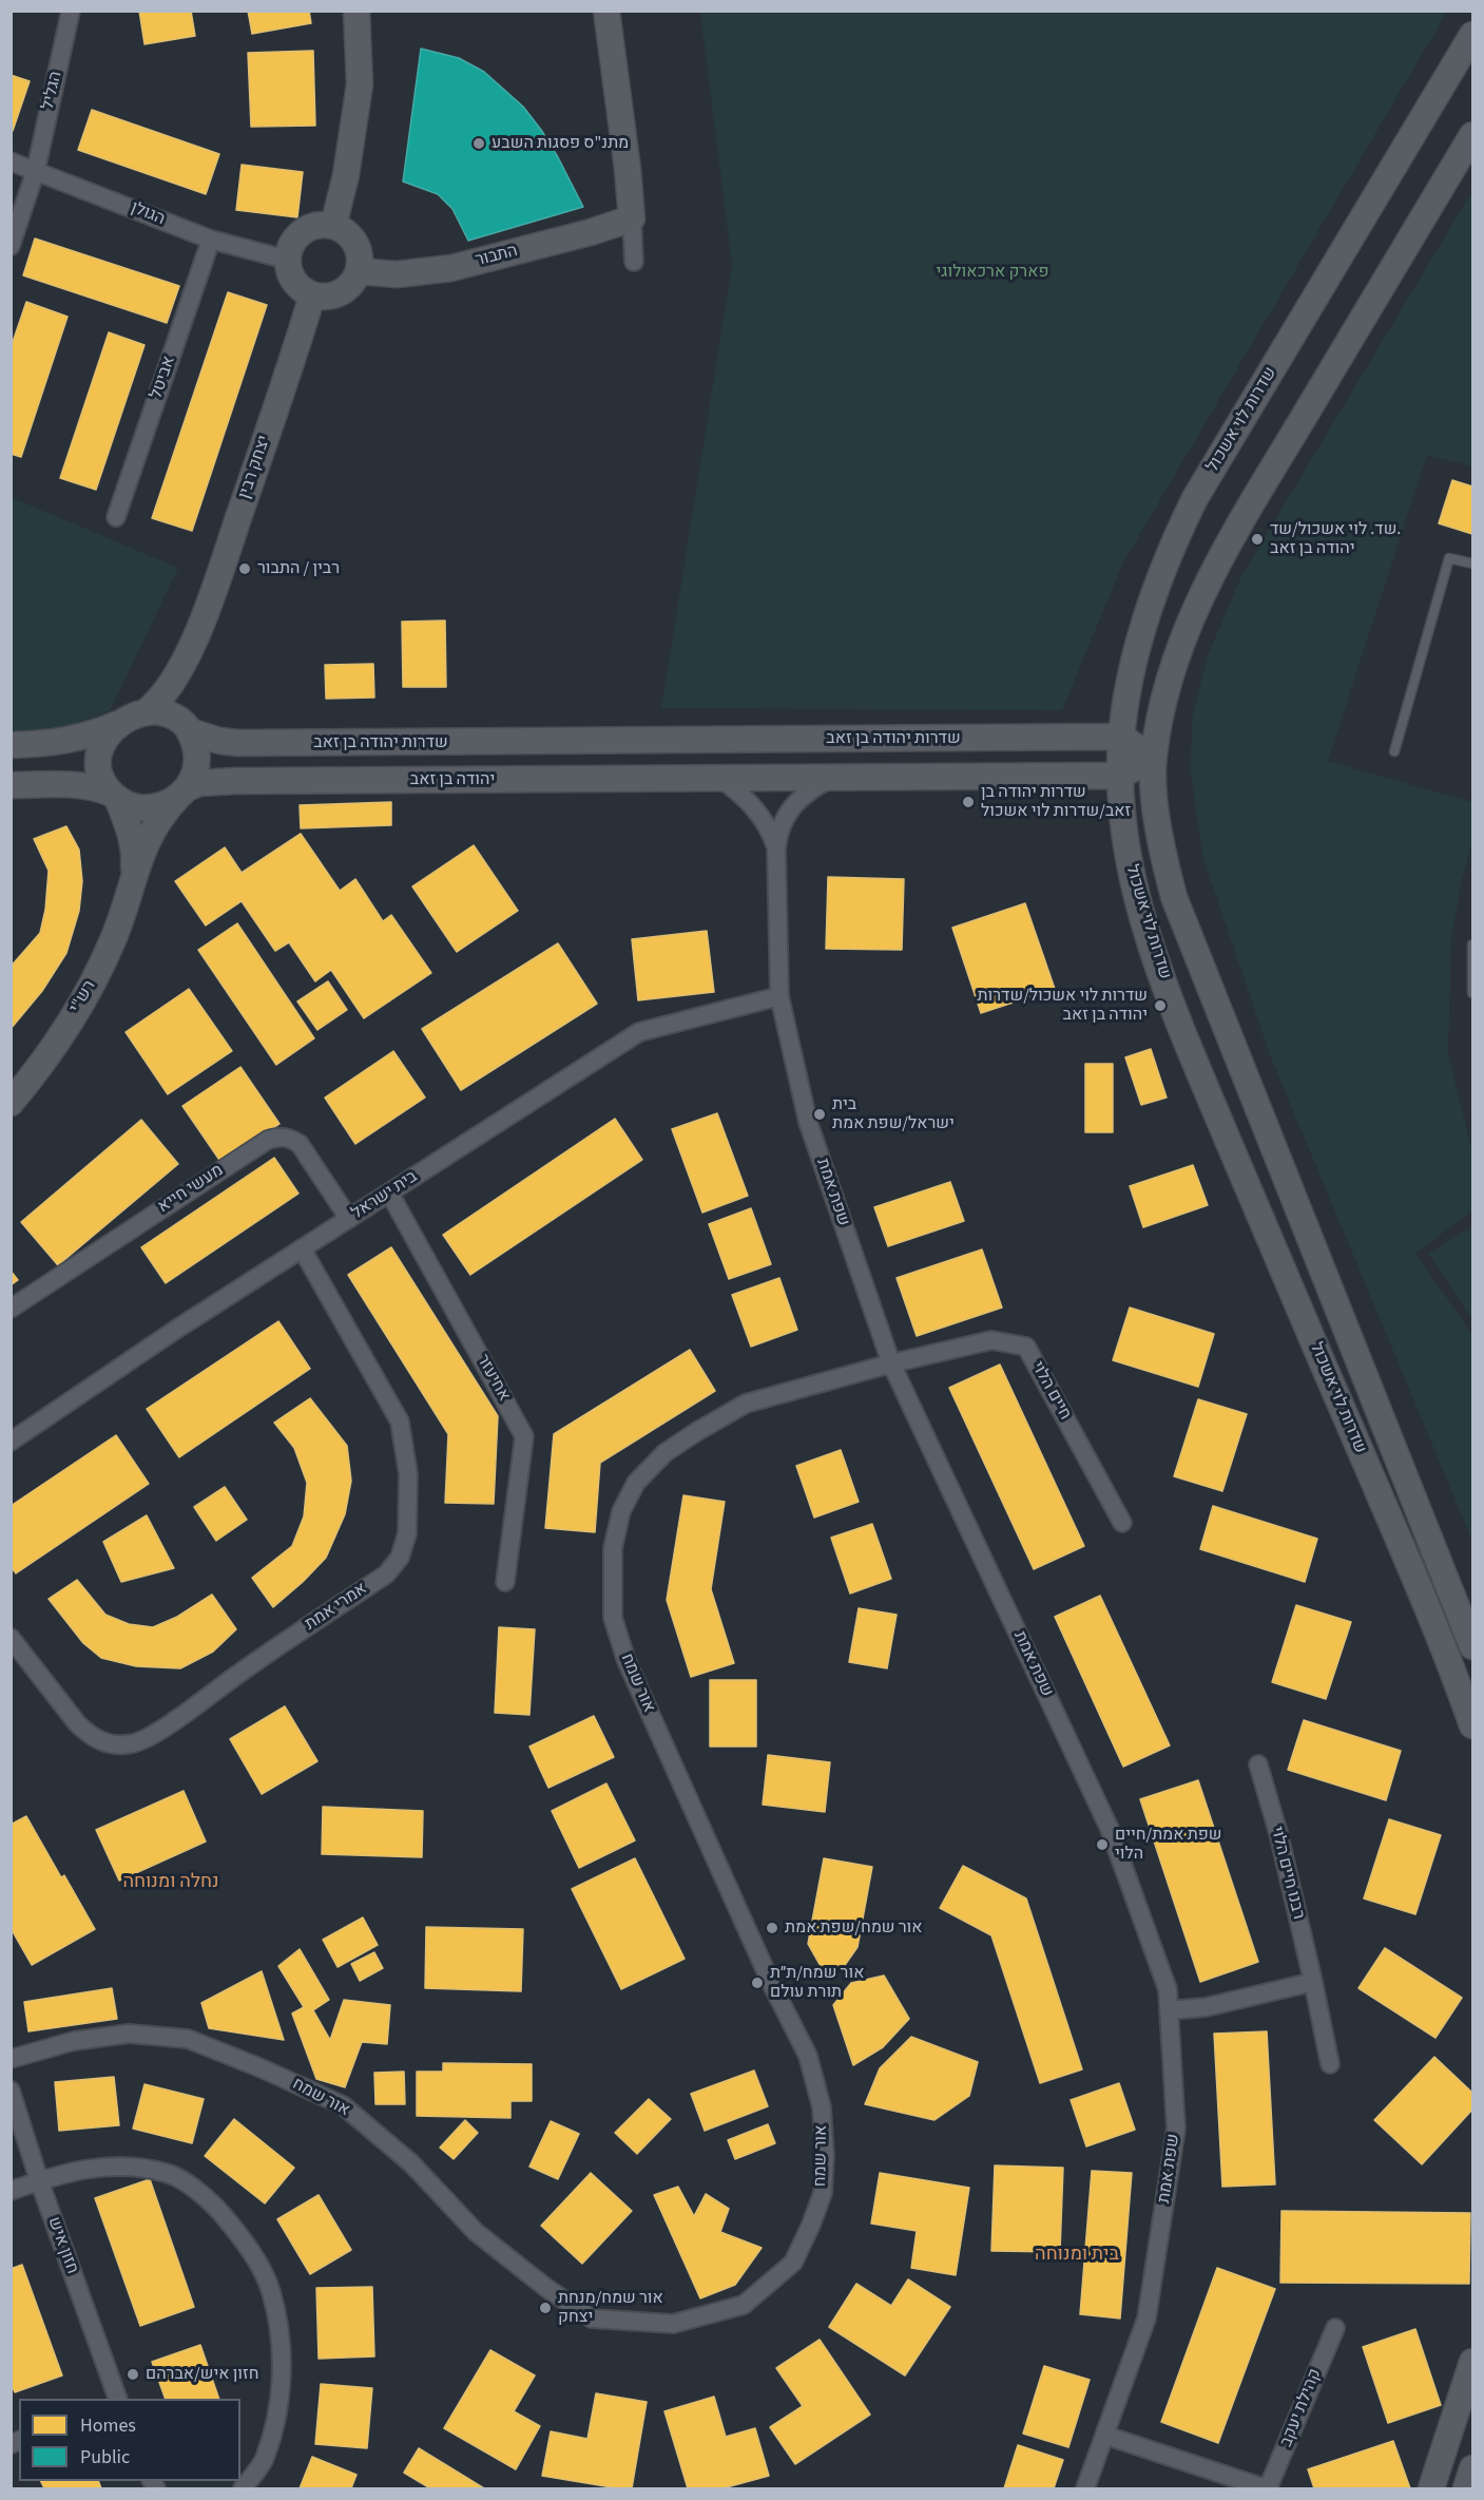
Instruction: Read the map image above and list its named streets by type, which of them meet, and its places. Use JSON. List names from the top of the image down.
{
  "streets": {
    "main road": [
      "התבור",
      "שדרות לוי אשכול",
      "יצחק רבין",
      "שדרות יהודה בן זאב",
      "יהודה בן זאב",
      "רש\"י"
    ],
    "street": [
      "הגליל",
      "הגולן",
      "אביטל",
      "מעשי חייא",
      "שפת אמת",
      "בית ישראל",
      "אחיעזר",
      "חיים הלוי",
      "אמרי אמת",
      "אור שמח",
      "רבנו חיים הלוי",
      "חזון איש",
      "קהילת יעקב"
    ]
  },
  "crossings": [
    ["הגליל", "הגולן"],
    ["הגולן", "התבור"],
    ["הגולן", "אביטל"],
    ["הגולן", "יצחק רבין"],
    ["התבור", "יצחק רבין"],
    ["שדרות לוי אשכול", "שדרות יהודה בן זאב"],
    ["יצחק רבין", "שדרות יהודה בן זאב"],
    ["יצחק רבין", "יהודה בן זאב"],
    ["יצחק רבין", "רש\"י"],
    ["שדרות יהודה בן זאב", "יהודה בן זאב"],
    ["שדרות יהודה בן זאב", "רש\"י"],
    ["יהודה בן זאב", "רש\"י"],
    ["יהודה בן זאב", "שפת אמת"],
    ["מעשי חייא", "בית ישראל"],
    ["שפת אמת", "בית ישראל"],
    ["שפת אמת", "חיים הלוי"],
    ["שפת אמת", "אור שמח"],
    ["בית ישראל", "אחיעזר"],
    ["בית ישראל", "אמרי אמת"],
    ["חיים הלוי", "אור שמח"]
  ],
  "districts": ["נחלה ומנוחה", "בית ומנוחה"],
  "parks": ["פארק ארכאולוגי"],
  "places": [
    "מתנ\"ס פסגות השבע",
    "שד. לוי אשכול/שד. יהודה בן זאב",
    "רבין / התבור",
    "שדרות יהודה בן זאב/שדרות לוי אשכול",
    "שדרות לוי אשכול/שדרות יהודה בן זאב",
    "בית ישראל/שפת אמת",
    "שפת אמת/חיים הלוי",
    "אור שמח/שפת אמת",
    "אור שמח/ת״ת תורת עולם",
    "אור שמח/מנחת יצחק",
    "חזון איש/אברהם"
  ],
  "legend": ["Homes", "Public"]
}
